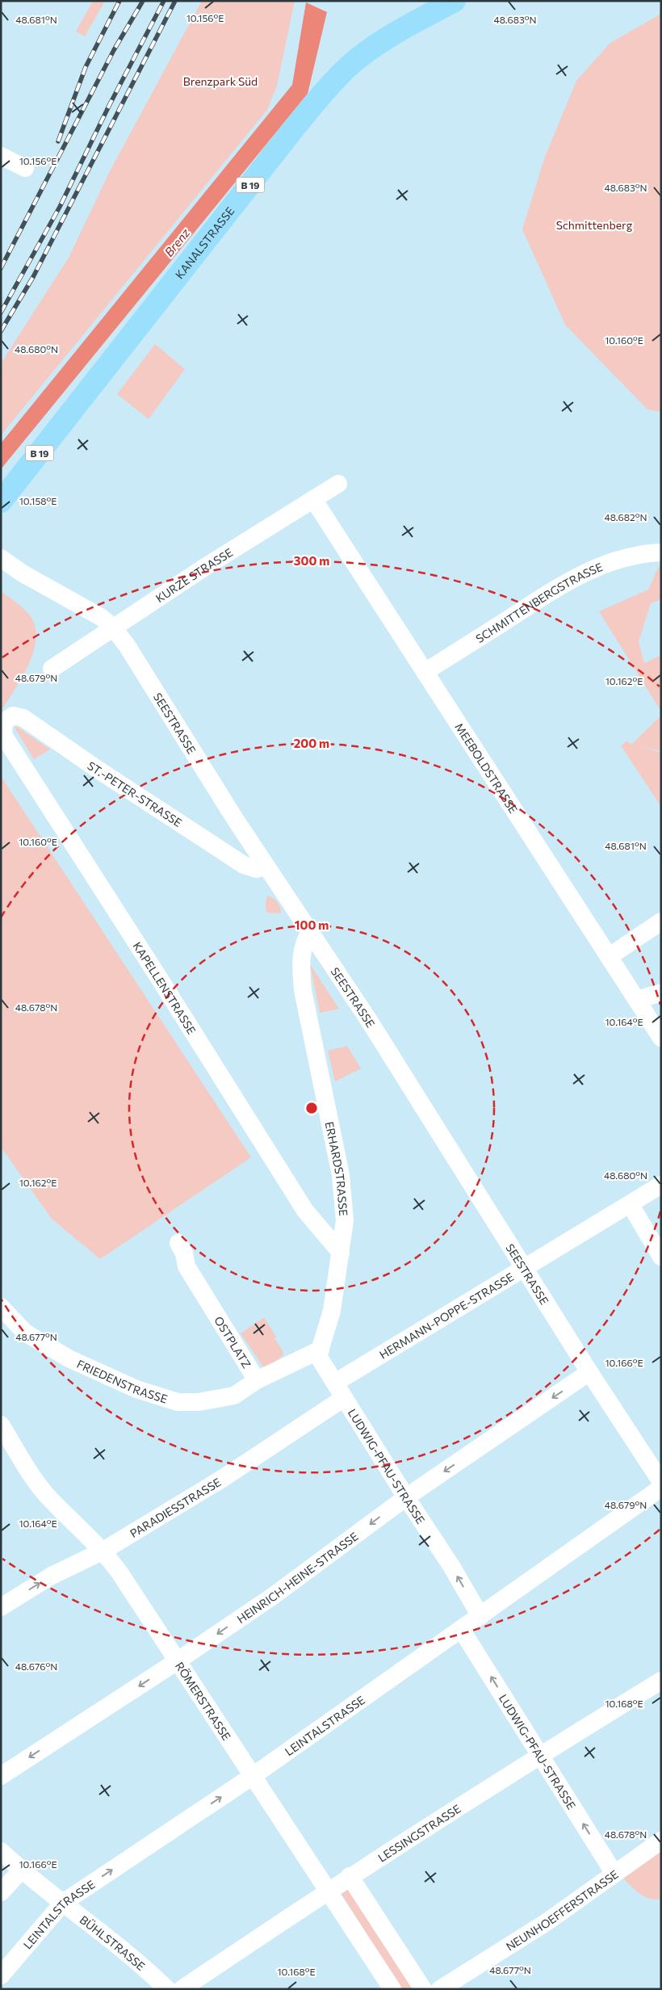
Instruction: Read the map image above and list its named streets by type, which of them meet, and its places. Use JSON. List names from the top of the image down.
{
  "streets": {
    "main road": ["B 19", "KANALSTRASSE"],
    "street": [
      "KURZE STRASSE",
      "SCHMITTENBERGSTRASSE",
      "SEESTRASSE",
      "MEEBOLDSTRASSE",
      "ST.-PETER-STRASSE",
      "KAPELLENSTRASSE",
      "ERHARDSTRASSE",
      "HERMANN-POPPE-STRASSE",
      "OSTPLATZ",
      "FRIEDENSTRASSE",
      "LUDWIG-PFAU-STRASSE",
      "PARADIESSTRASSE",
      "HEINRICH-HEINE-STRASSE",
      "RÖMERSTRASSE",
      "LEINTALSTRASSE",
      "LESSINGSTRASSE",
      "NEUNHOEFFERSTRASSE",
      "BÜHLSTRASSE"
    ]
  },
  "crossings": [
    ["KURZE STRASSE", "SEESTRASSE"],
    ["KURZE STRASSE", "MEEBOLDSTRASSE"],
    ["SCHMITTENBERGSTRASSE", "MEEBOLDSTRASSE"],
    ["SEESTRASSE", "ST.-PETER-STRASSE"],
    ["SEESTRASSE", "ERHARDSTRASSE"],
    ["SEESTRASSE", "HERMANN-POPPE-STRASSE"],
    ["SEESTRASSE", "HEINRICH-HEINE-STRASSE"],
    ["ST.-PETER-STRASSE", "KAPELLENSTRASSE"],
    ["KAPELLENSTRASSE", "ERHARDSTRASSE"],
    ["ERHARDSTRASSE", "OSTPLATZ"],
    ["HERMANN-POPPE-STRASSE", "LUDWIG-PFAU-STRASSE"],
    ["HERMANN-POPPE-STRASSE", "PARADIESSTRASSE"],
    ["OSTPLATZ", "FRIEDENSTRASSE"],
    ["LUDWIG-PFAU-STRASSE", "PARADIESSTRASSE"],
    ["LUDWIG-PFAU-STRASSE", "HEINRICH-HEINE-STRASSE"],
    ["LUDWIG-PFAU-STRASSE", "LEINTALSTRASSE"],
    ["LUDWIG-PFAU-STRASSE", "LESSINGSTRASSE"],
    ["LUDWIG-PFAU-STRASSE", "NEUNHOEFFERSTRASSE"],
    ["PARADIESSTRASSE", "RÖMERSTRASSE"],
    ["HEINRICH-HEINE-STRASSE", "RÖMERSTRASSE"],
    ["RÖMERSTRASSE", "LEINTALSTRASSE"],
    ["RÖMERSTRASSE", "LESSINGSTRASSE"],
    ["LEINTALSTRASSE", "BÜHLSTRASSE"]
  ],
  "one_way": ["LUDWIG-PFAU-STRASSE", "HEINRICH-HEINE-STRASSE"],
  "water": ["Brenz"],
  "parks": ["Brenzpark Süd", "Schmittenberg"],
  "coordinates": [
    "10.156°E",
    "48.681°N",
    "48.683°N",
    "10.160°E",
    "48.680°N",
    "10.158°E",
    "48.682°N",
    "48.679°N",
    "10.162°E",
    "48.678°N",
    "10.164°E",
    "48.677°N",
    "10.166°E",
    "48.676°N",
    "10.168°E"
  ],
  "rings": ["300 m", "200 m", "100 m"]
}
